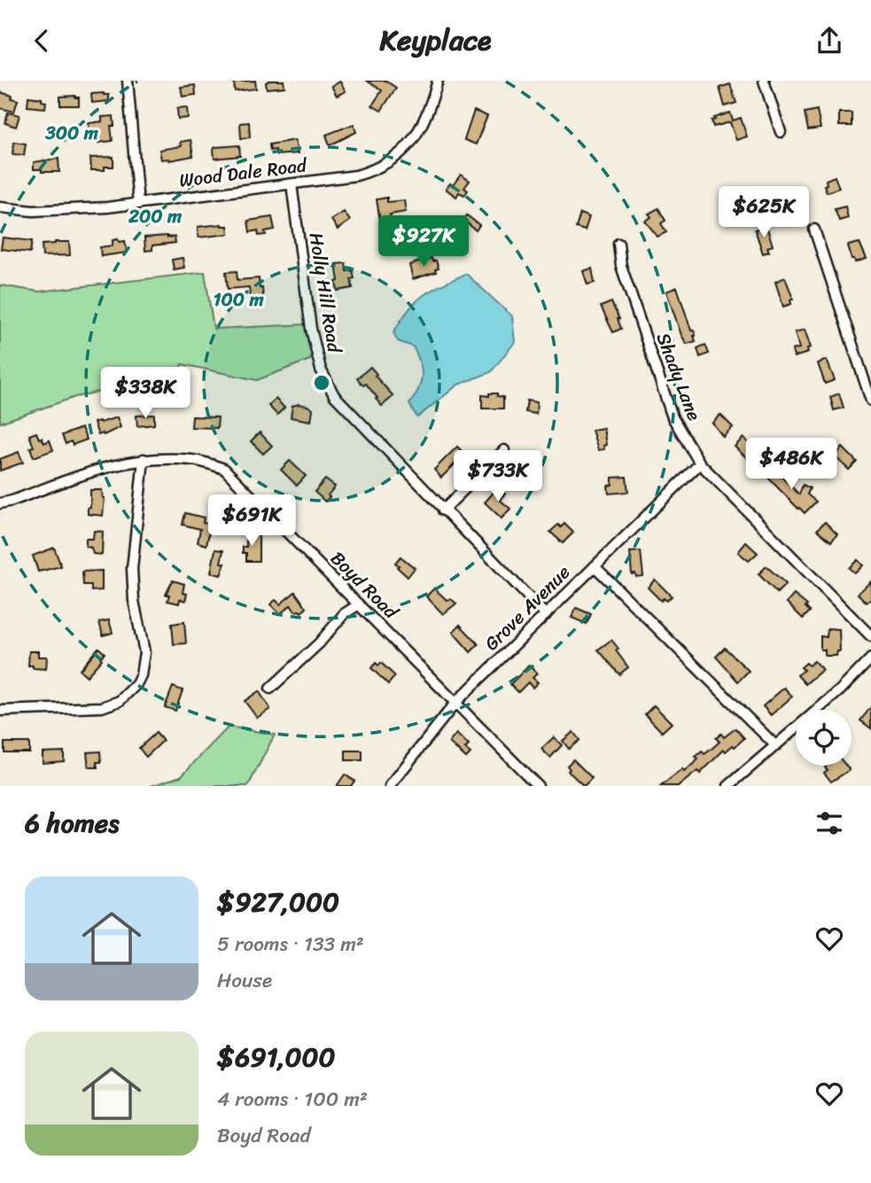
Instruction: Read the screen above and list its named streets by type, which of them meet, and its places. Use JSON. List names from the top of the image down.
{
  "streets": {
    "street": [
      "Wood Dale Road",
      "Holly Hill Road",
      "Shady Lane",
      "Boyd Road",
      "Grove Avenue"
    ]
  },
  "crossings": [
    ["Wood Dale Road", "Holly Hill Road"],
    ["Holly Hill Road", "Grove Avenue"],
    ["Shady Lane", "Grove Avenue"],
    ["Boyd Road", "Grove Avenue"]
  ],
  "page": {
    "header": "Keyplace",
    "price": [
      "$625K",
      "$927K",
      "$338K",
      "$486K",
      "$733K",
      "$691K"
    ],
    "heading": "6 homes",
    "list": [
      {
        "name": "$927,000",
        "note": "5 rooms · 133 m² · House"
      },
      {
        "name": "$691,000",
        "note": "4 rooms · 100 m² · Boyd Road"
      }
    ]
  },
  "rings": ["300 m", "200 m", "100 m"]
}
